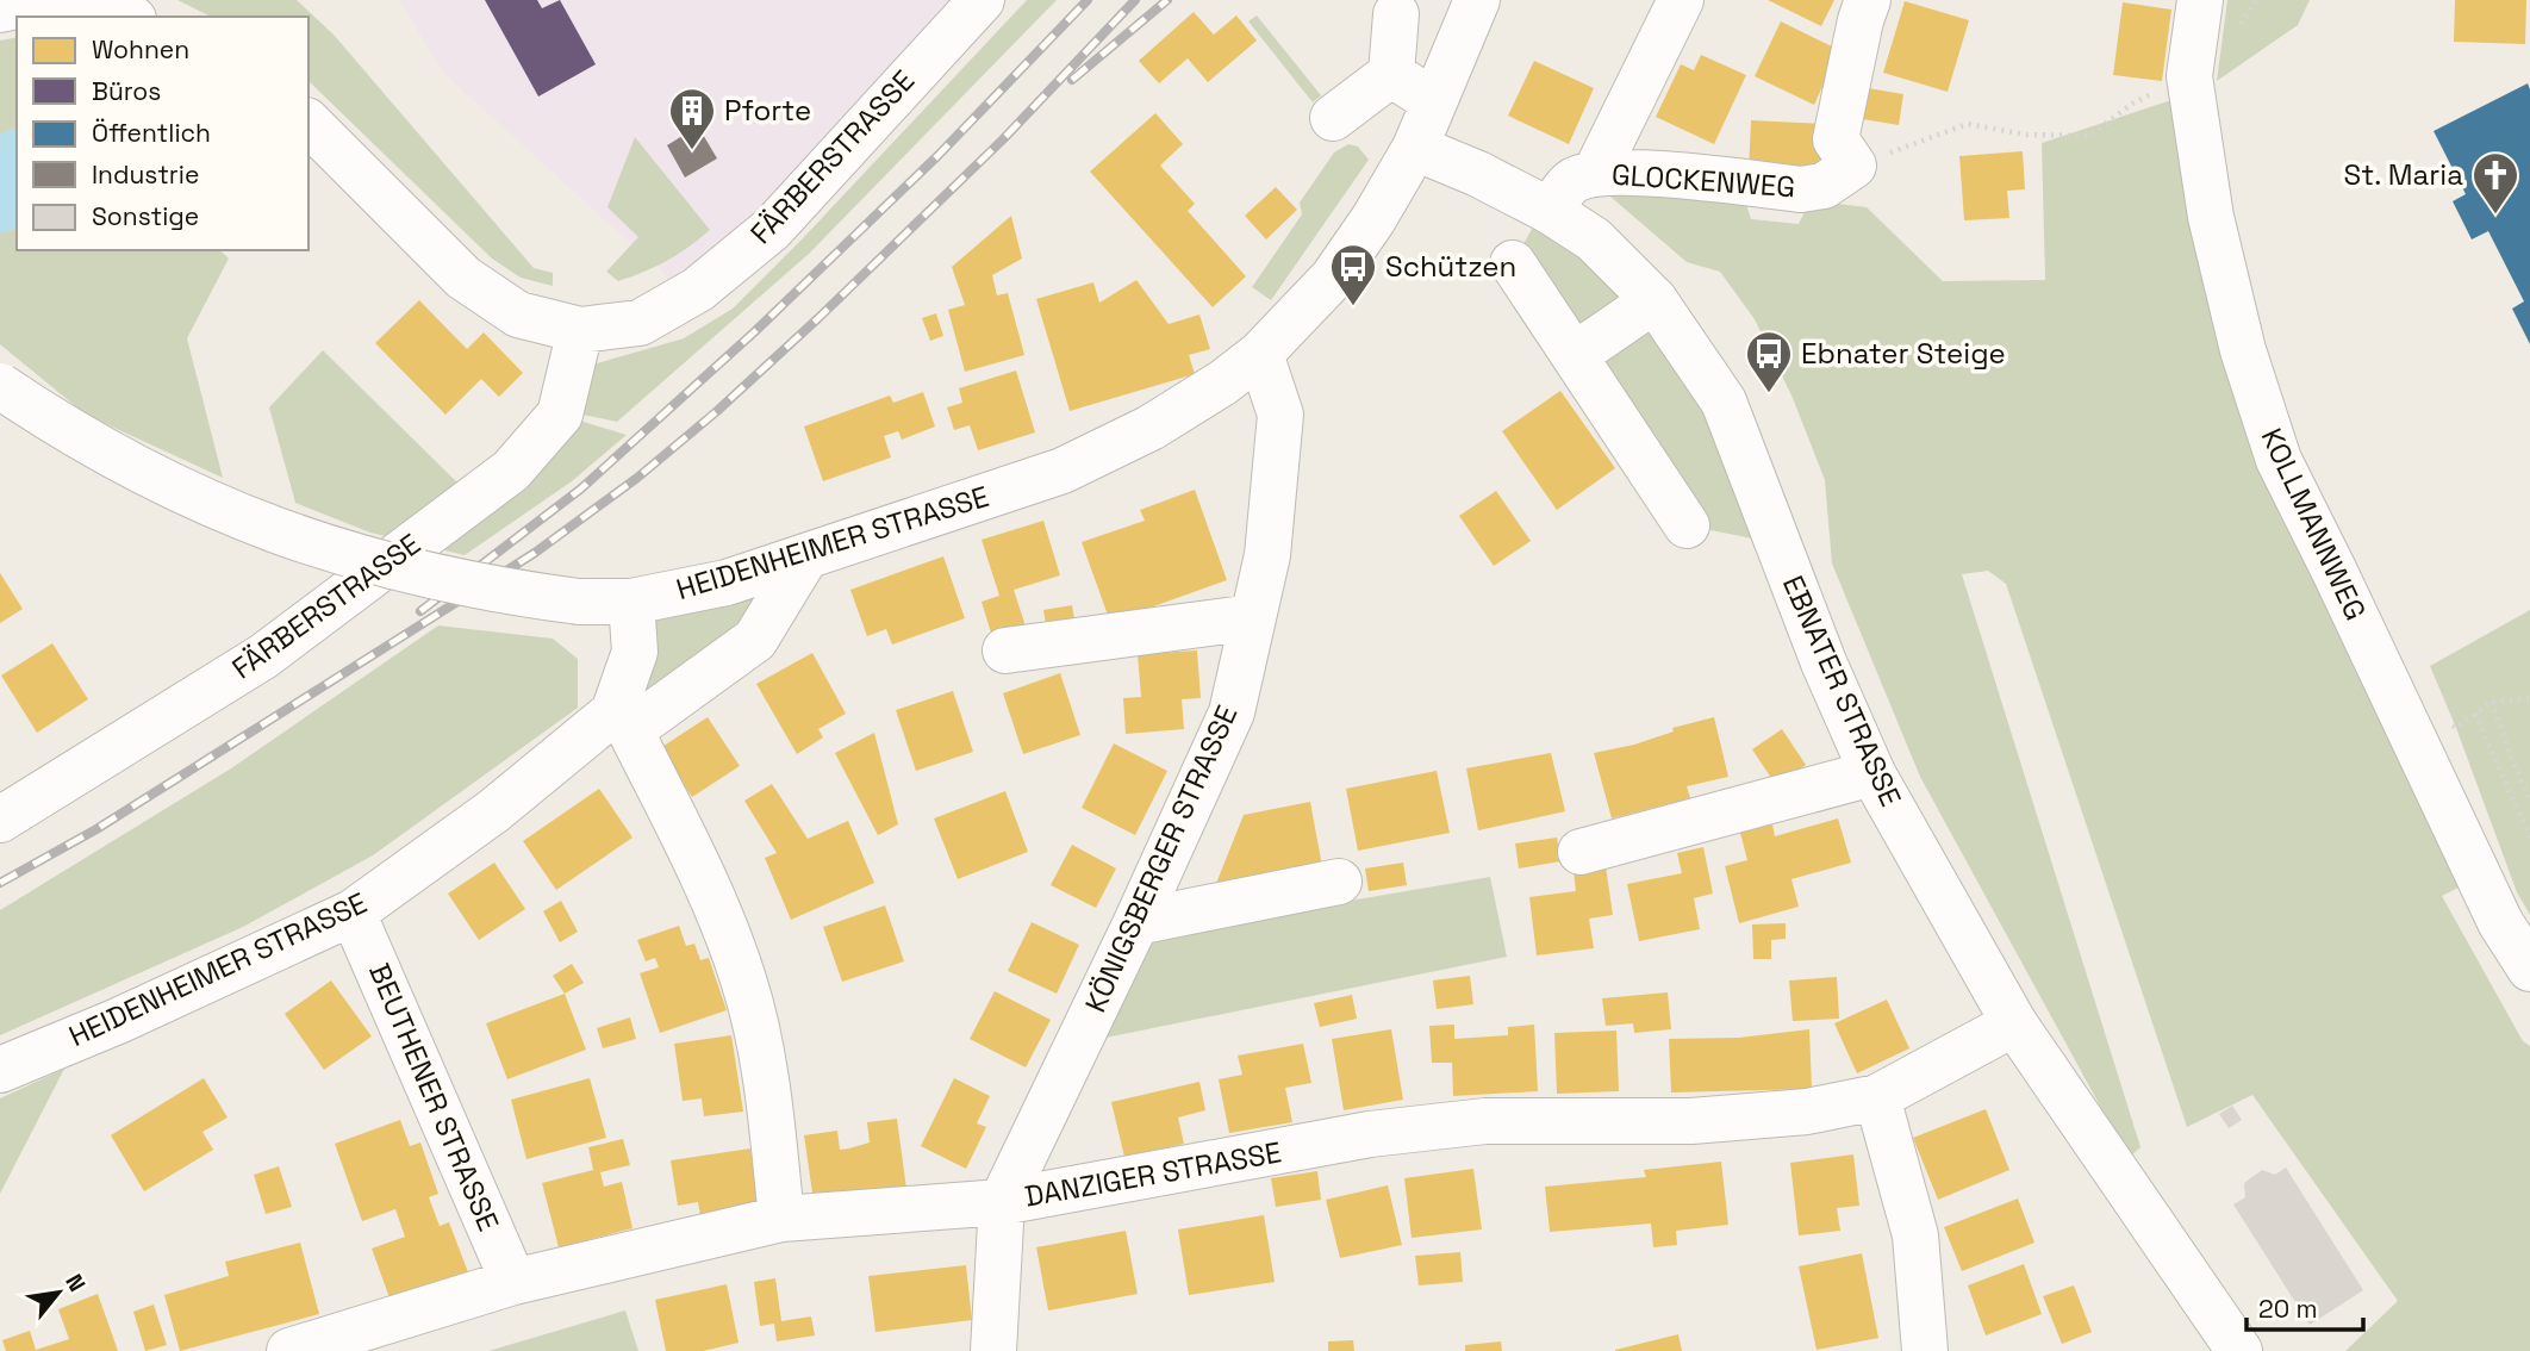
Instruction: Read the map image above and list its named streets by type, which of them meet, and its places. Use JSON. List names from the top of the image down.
{
  "streets": {
    "street": [
      "FÄRBERSTRASSE",
      "GLOCKENWEG",
      "KOLLMANNWEG",
      "HEIDENHEIMER STRASSE",
      "EBNATER STRASSE",
      "KÖNIGSBERGER STRASSE",
      "BEUTHENER STRASSE",
      "DANZIGER STRASSE"
    ]
  },
  "crossings": [
    ["GLOCKENWEG", "EBNATER STRASSE"],
    ["HEIDENHEIMER STRASSE", "EBNATER STRASSE"],
    ["HEIDENHEIMER STRASSE", "KÖNIGSBERGER STRASSE"],
    ["HEIDENHEIMER STRASSE", "BEUTHENER STRASSE"],
    ["EBNATER STRASSE", "DANZIGER STRASSE"],
    ["KÖNIGSBERGER STRASSE", "DANZIGER STRASSE"],
    ["BEUTHENER STRASSE", "DANZIGER STRASSE"]
  ],
  "places": {
    "building": ["Pforte"],
    "church": ["St. Maria"],
    "bus stop": ["Schützen", "Ebnater Steige"]
  },
  "legend": [
    "Wohnen",
    "Büros",
    "Öffentlich",
    "Industrie",
    "Sonstige"
  ],
  "scale_bar": "20 m",
  "north": "top right"
}
